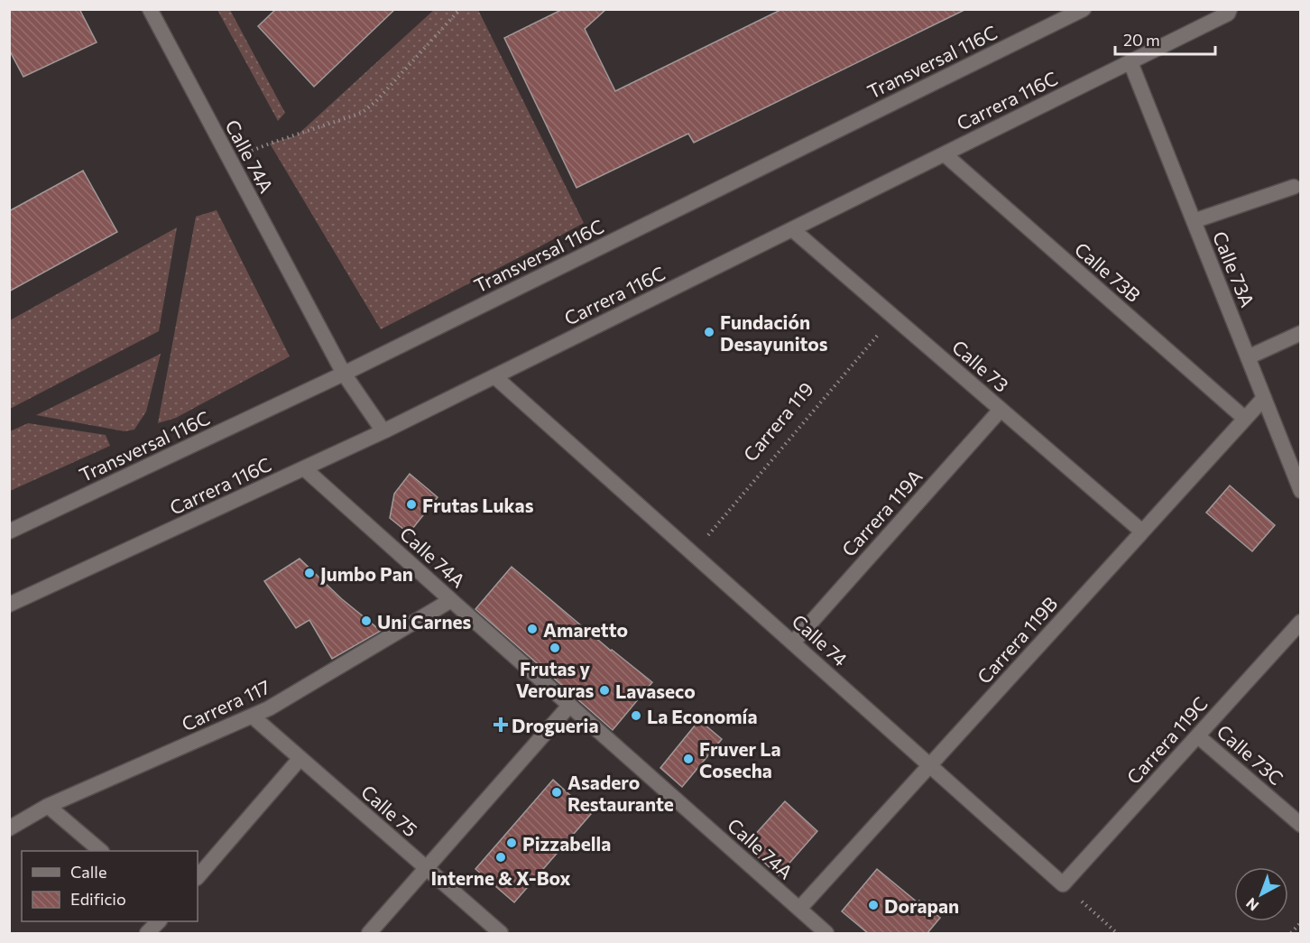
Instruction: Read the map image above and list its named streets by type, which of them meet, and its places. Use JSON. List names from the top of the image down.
{
  "streets": {
    "street": [
      "Transversal 116C",
      "Carrera 116C",
      "Calle 74A",
      "Calle 73A",
      "Calle 73B",
      "Calle 73",
      "Carrera 119A",
      "Calle 74",
      "Carrera 119B",
      "Carrera 117",
      "Carrera 119C",
      "Calle 73C",
      "Calle 75"
    ],
    "path": ["Carrera 119"]
  },
  "crossings": [
    ["Transversal 116C", "Calle 74A"],
    ["Carrera 116C", "Calle 74A"],
    ["Carrera 116C", "Calle 73A"],
    ["Carrera 116C", "Calle 73B"],
    ["Carrera 116C", "Calle 73"],
    ["Carrera 116C", "Calle 74"],
    ["Calle 74A", "Carrera 119B"],
    ["Calle 74A", "Carrera 117"],
    ["Calle 73A", "Carrera 119B"],
    ["Calle 73B", "Carrera 119B"],
    ["Calle 73", "Carrera 119"],
    ["Calle 73", "Carrera 119A"],
    ["Calle 73", "Carrera 119B"],
    ["Carrera 119", "Calle 74"],
    ["Carrera 119A", "Calle 74"],
    ["Calle 74", "Carrera 119B"],
    ["Calle 74", "Carrera 119C"],
    ["Carrera 117", "Calle 75"],
    ["Carrera 119C", "Calle 73C"]
  ],
  "places": {
    "other": [
      "Fundación Desayunitos",
      "Frutas Lukas",
      "Jumbo Pan",
      "Uni Carnes",
      "Amaretto",
      "Frutas y Verouras",
      "Lavaseco",
      "La Economía",
      "Fruver La Cosecha",
      "Asadero Restaurante",
      "Pizzabella",
      "Interne & X-Box",
      "Dorapan"
    ],
    "health": ["Drogueria"]
  },
  "legend": ["Calle", "Edificio"],
  "scale_bar": "20 m",
  "north": "bottom left"
}
